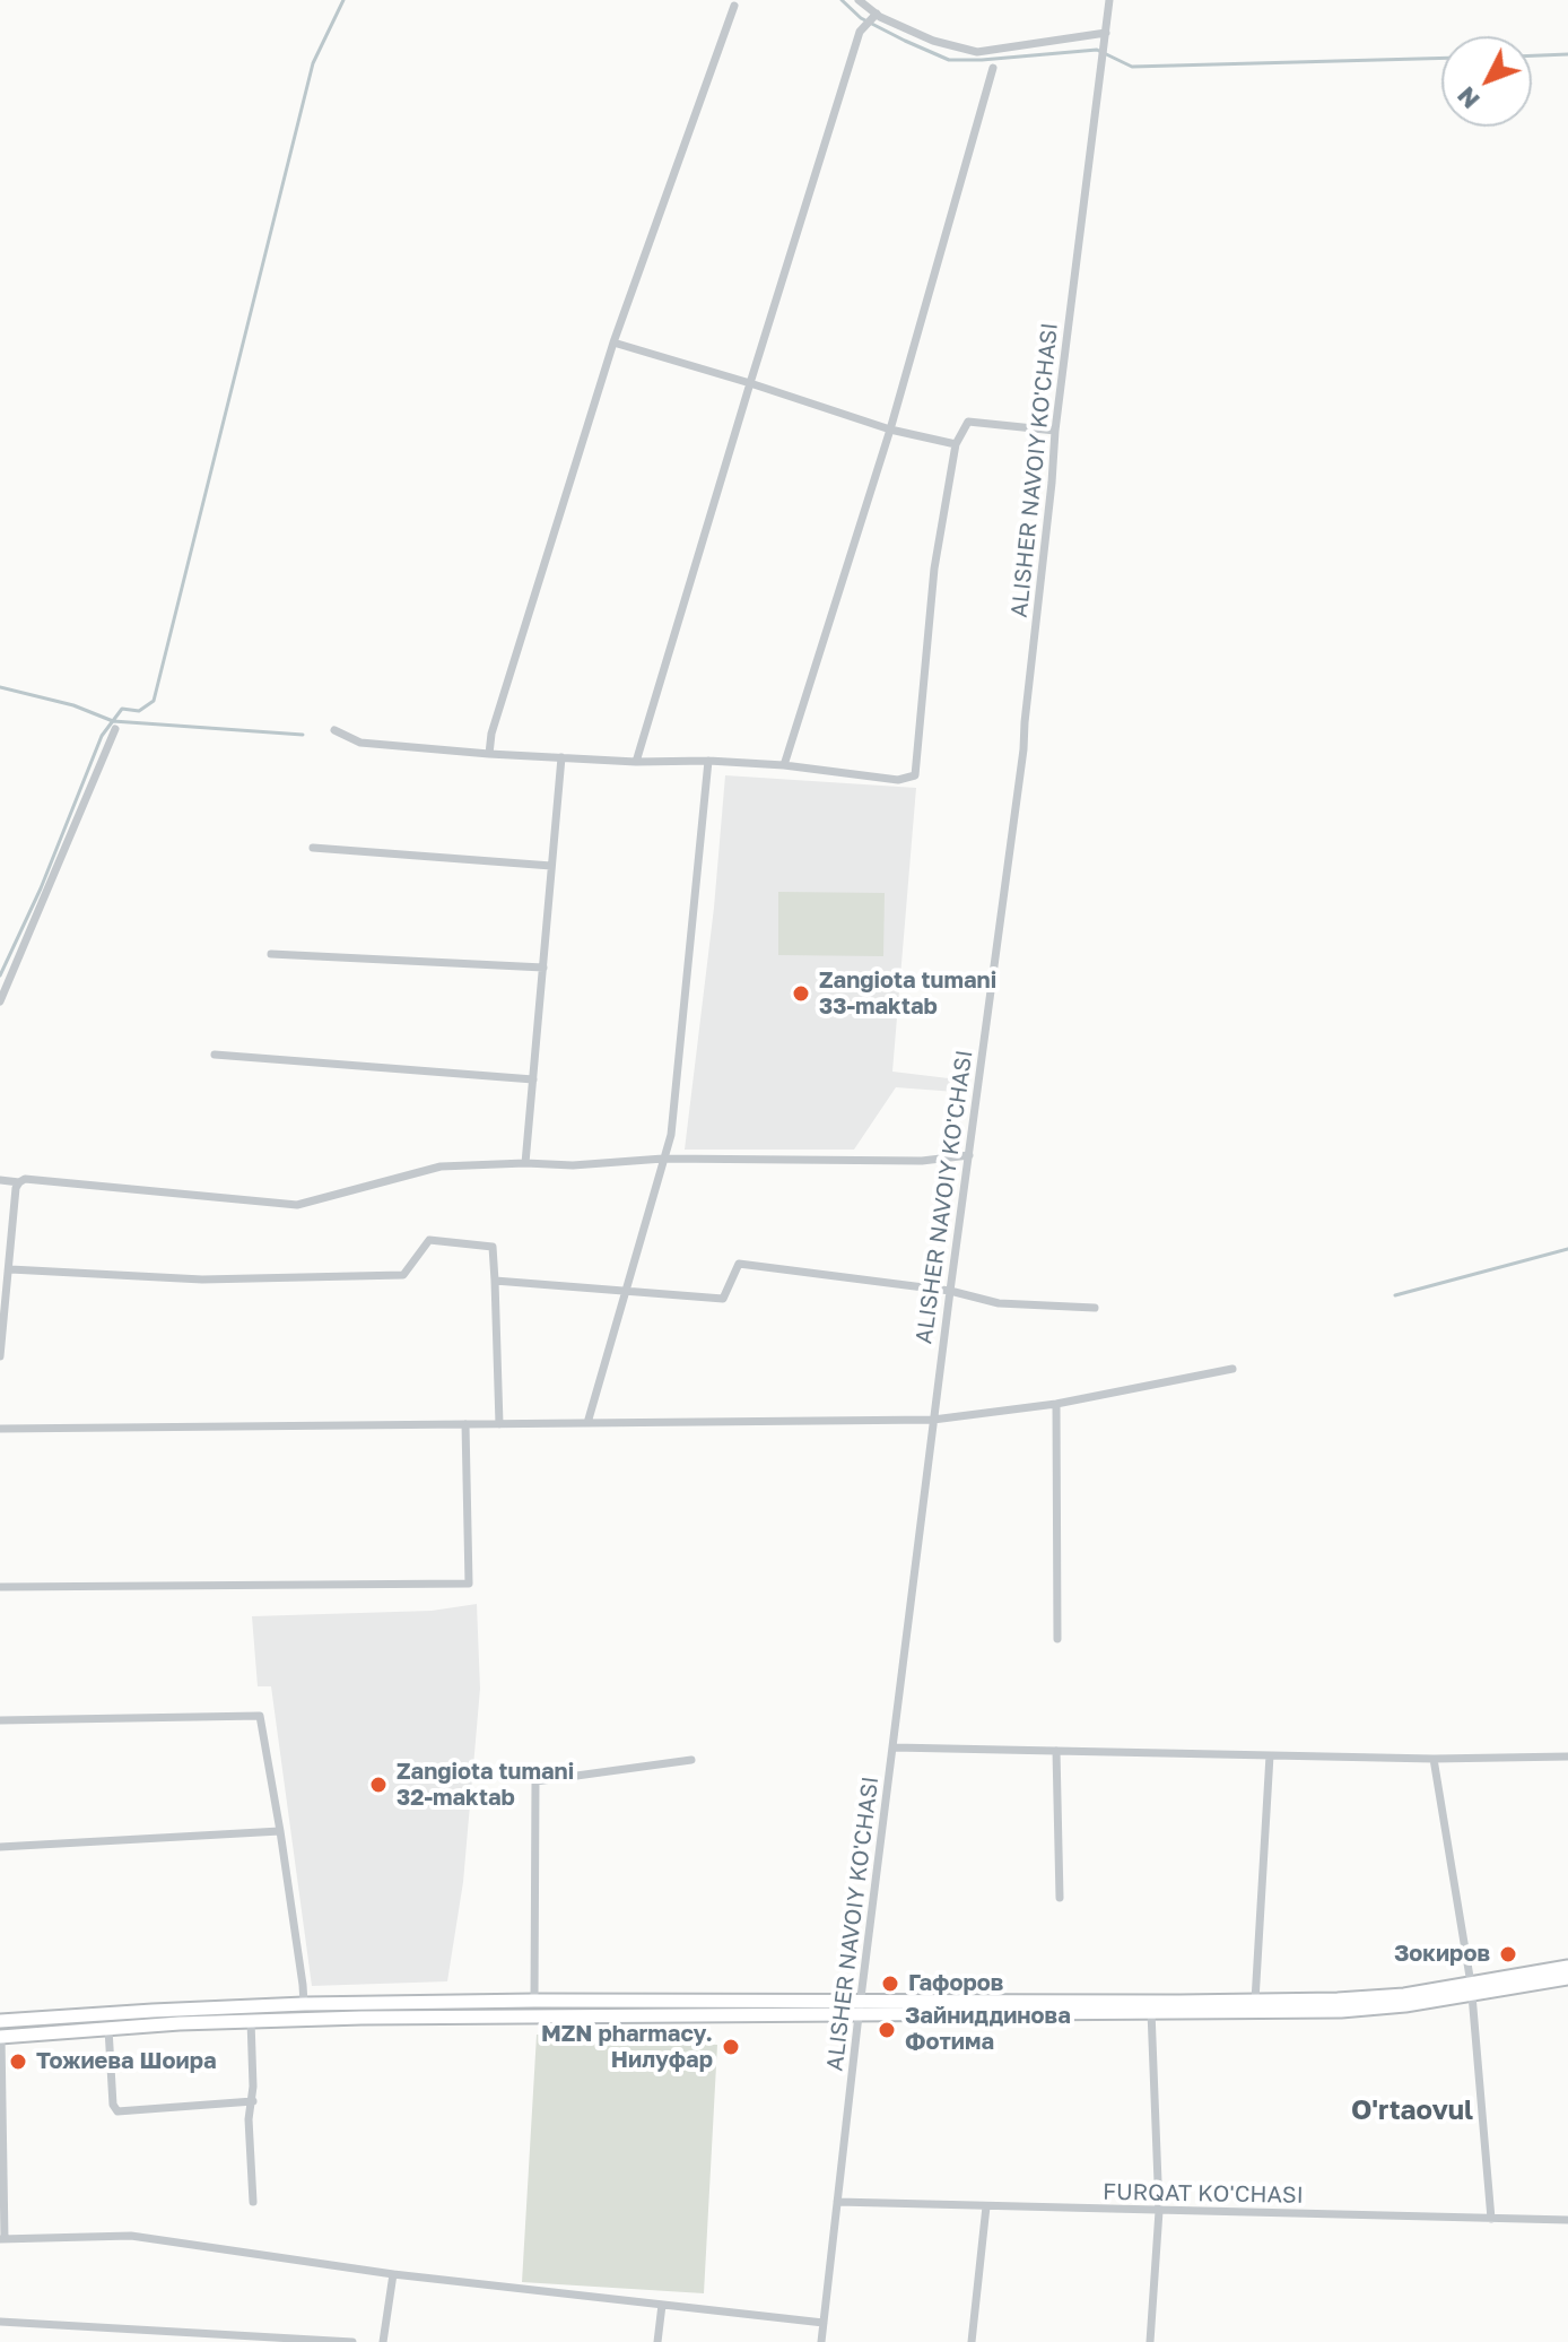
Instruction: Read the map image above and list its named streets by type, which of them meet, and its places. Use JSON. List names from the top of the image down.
{
  "streets": {
    "street": ["ALISHER NAVOIY KO'CHASI", "FURQAT KO'CHASI"]
  },
  "crossings": [
    ["ALISHER NAVOIY KO'CHASI", "FURQAT KO'CHASI"]
  ],
  "districts": ["O'rtaovul"],
  "places": [
    "Zangiota tumani 33-maktab",
    "Zangiota tumani 32-maktab",
    "Зокиров",
    "Гафоров",
    "Зайниддинова Фотима",
    "MZN pharmacy. Нилуфар",
    "Тожиева Шоира"
  ],
  "north": "bottom left"
}
